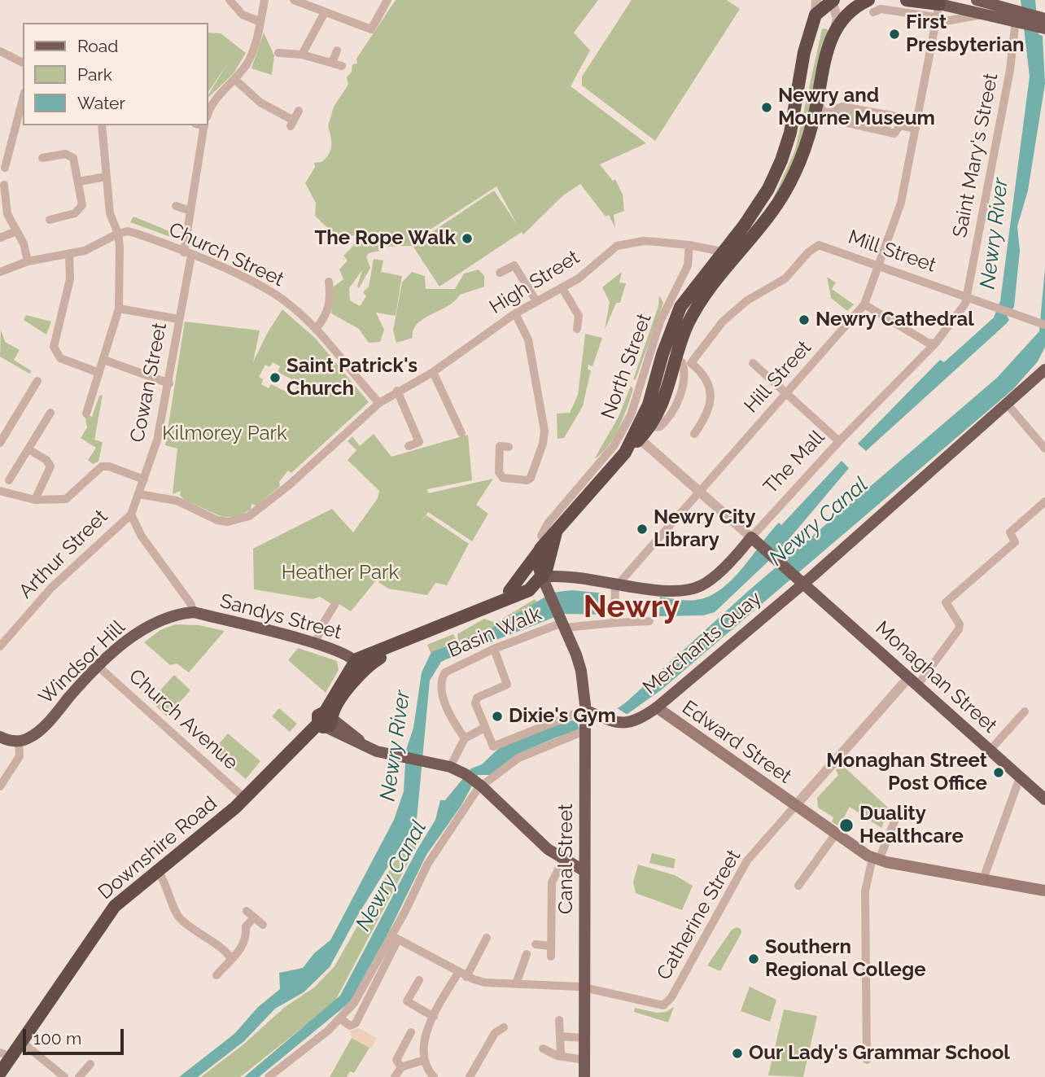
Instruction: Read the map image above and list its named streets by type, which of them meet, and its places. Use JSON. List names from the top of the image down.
{
  "streets": {
    "highway": ["Downshire Road"],
    "main road": [
      "The Mall",
      "Sandys Street",
      "Merchants Quay",
      "Windsor Hill",
      "Monaghan Street",
      "Edward Street",
      "Canal Street"
    ],
    "street": [
      "Saint Mary's Street",
      "Mill Street",
      "Church Street",
      "High Street",
      "North Street",
      "Hill Street",
      "Cowan Street",
      "Arthur Street",
      "Basin Walk",
      "Church Avenue",
      "Catherine Street"
    ]
  },
  "crossings": [
    ["Saint Mary's Street", "Mill Street"],
    ["Saint Mary's Street", "The Mall"],
    ["Mill Street", "Hill Street"],
    ["Mill Street", "The Mall"],
    ["Church Street", "High Street"],
    ["Church Street", "Cowan Street"],
    ["High Street", "North Street"],
    ["High Street", "Cowan Street"],
    ["Hill Street", "The Mall"],
    ["Cowan Street", "Arthur Street"],
    ["The Mall", "Monaghan Street"],
    ["The Mall", "Canal Street"],
    ["Sandys Street", "Windsor Hill"],
    ["Sandys Street", "Downshire Road"],
    ["Basin Walk", "Canal Street"],
    ["Merchants Quay", "Monaghan Street"],
    ["Merchants Quay", "Edward Street"],
    ["Merchants Quay", "Canal Street"],
    ["Windsor Hill", "Church Avenue"],
    ["Church Avenue", "Downshire Road"],
    ["Edward Street", "Catherine Street"],
    ["Canal Street", "Catherine Street"]
  ],
  "districts": ["Newry"],
  "water": ["Newry River", "Newry Canal"],
  "parks": ["Kilmorey Park", "Heather Park"],
  "places": [
    "First Presbyterian",
    "Newry and Mourne Museum",
    "The Rope Walk",
    "Newry Cathedral",
    "Saint Patrick's Church",
    "Newry City Library",
    "Dixie's Gym",
    "Monaghan Street Post Office",
    "Duality Healthcare",
    "Southern Regional College",
    "Our Lady's Grammar School"
  ],
  "legend": ["Road", "Park", "Water"],
  "scale_bar": "100 m"
}
